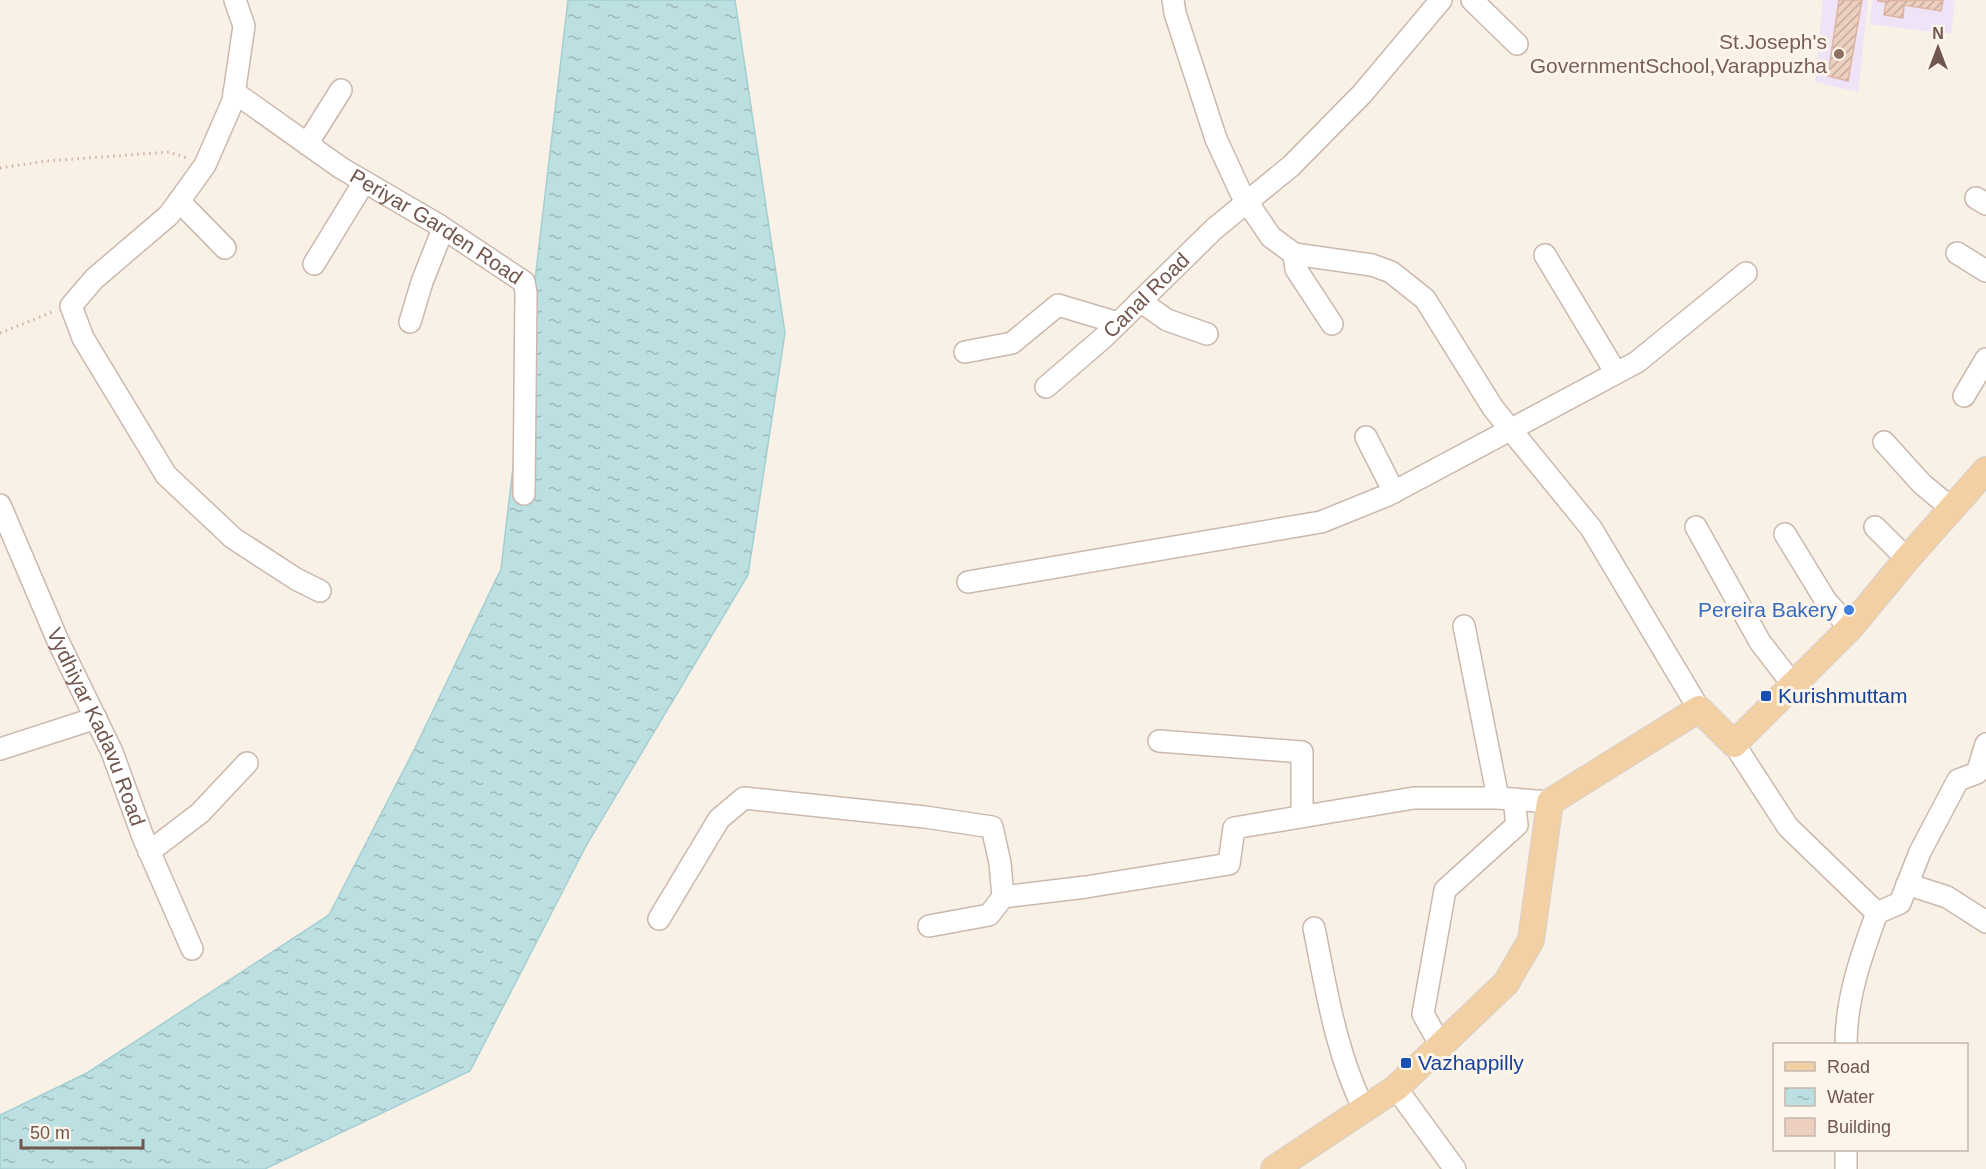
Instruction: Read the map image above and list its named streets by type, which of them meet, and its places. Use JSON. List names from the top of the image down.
{
  "streets": {
    "street": ["Periyar Garden Road", "Canal Road", "Vydhiyar Kadavu Road"]
  },
  "places": {
    "other": ["St.Joseph's GovernmentSchool,Varappuzha", "Pereira Bakery"],
    "transit": ["Kurishmuttam", "Vazhappilly"]
  },
  "legend": ["Road", "Water", "Building"],
  "scale_bar": "50 m",
  "north": "top"
}
